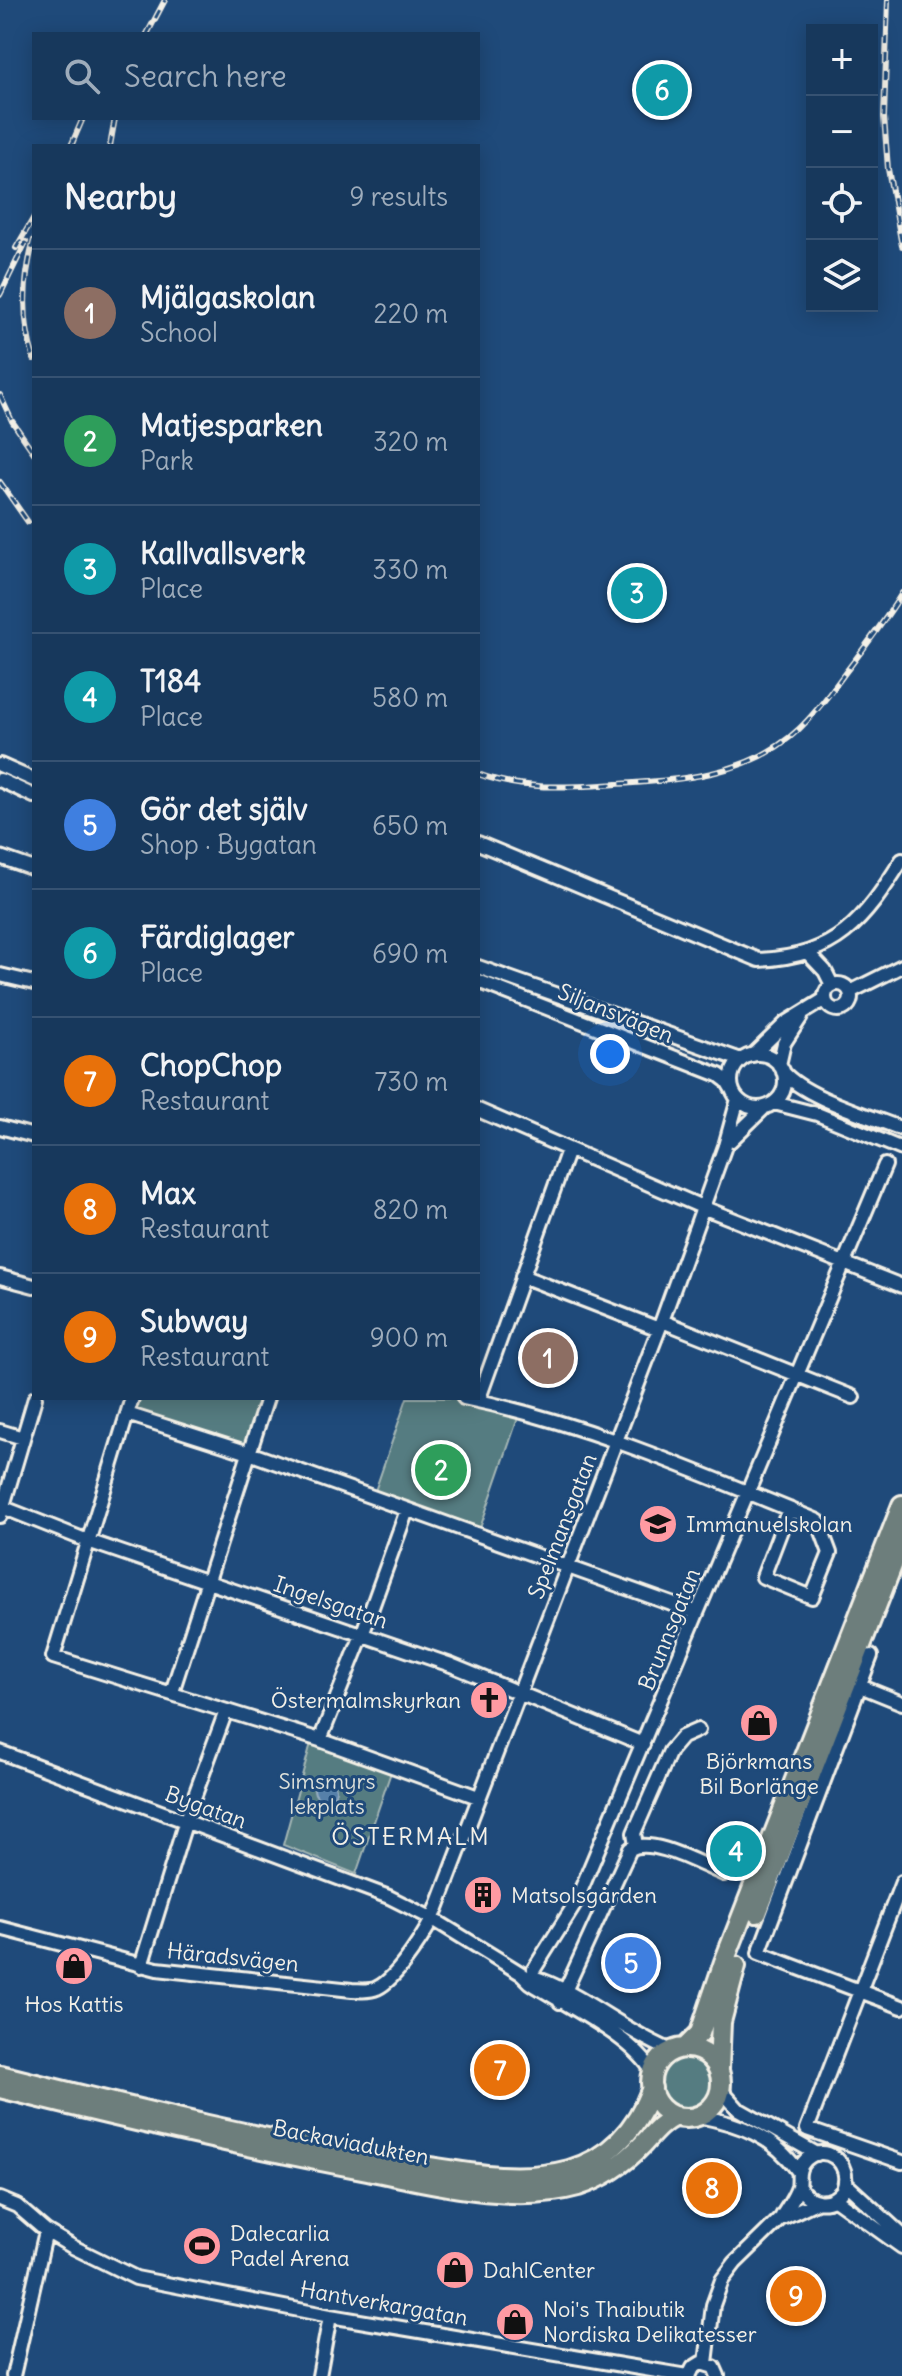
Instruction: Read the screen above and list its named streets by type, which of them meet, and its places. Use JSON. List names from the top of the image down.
{
  "streets": {
    "highway": ["Backaviadukten"],
    "street": [
      "Siljansvägen",
      "Spelmansgatan",
      "Ingelsgatan",
      "Brunnsgatan",
      "Bygatan",
      "Häradsvägen",
      "Hantverkargatan"
    ]
  },
  "crossings": [
    ["Siljansvägen", "Spelmansgatan"],
    ["Spelmansgatan", "Ingelsgatan"],
    ["Spelmansgatan", "Bygatan"],
    ["Spelmansgatan", "Häradsvägen"],
    ["Ingelsgatan", "Brunnsgatan"],
    ["Brunnsgatan", "Bygatan"],
    ["Bygatan", "Häradsvägen"],
    ["Bygatan", "Backaviadukten"]
  ],
  "districts": ["ÖSTERMALM"],
  "parks": ["Simsmyrs lekplats"],
  "places": {
    "school or university": ["Immanuelskolan"],
    "church": ["Östermalmskyrkan"],
    "shop": [
      "Björkmans Bil Borlänge",
      "Hos Kattis",
      "DahlCenter",
      "Noi's Thaibutik Nordiska Delikatesser"
    ],
    "building": ["Matsolsgården"],
    "sports": ["Dalecarlia Padel Arena"]
  },
  "page": {
    "map_buttons": ["+", "−"],
    "search": "Search here",
    "pins": [
      "6",
      "3",
      "1",
      "2",
      "4",
      "5",
      "7",
      "8",
      "9"
    ],
    "heading": ["Nearby", "9 results"],
    "list": [
      {
        "mark": "1",
        "name": "Mjälgaskolan",
        "note": "School",
        "value": "220 m"
      },
      {
        "mark": "2",
        "name": "Matjesparken",
        "note": "Park",
        "value": "320 m"
      },
      {
        "mark": "3",
        "name": "Kallvallsverk",
        "note": "Place",
        "value": "330 m"
      },
      {
        "mark": "4",
        "name": "T184",
        "note": "Place",
        "value": "580 m"
      },
      {
        "mark": "5",
        "name": "Gör det själv",
        "note": "Shop · Bygatan",
        "value": "650 m"
      },
      {
        "mark": "6",
        "name": "Färdiglager",
        "note": "Place",
        "value": "690 m"
      },
      {
        "mark": "7",
        "name": "ChopChop",
        "note": "Restaurant",
        "value": "730 m"
      },
      {
        "mark": "8",
        "name": "Max",
        "note": "Restaurant",
        "value": "820 m"
      },
      {
        "mark": "9",
        "name": "Subway",
        "note": "Restaurant",
        "value": "900 m"
      }
    ]
  }
}
